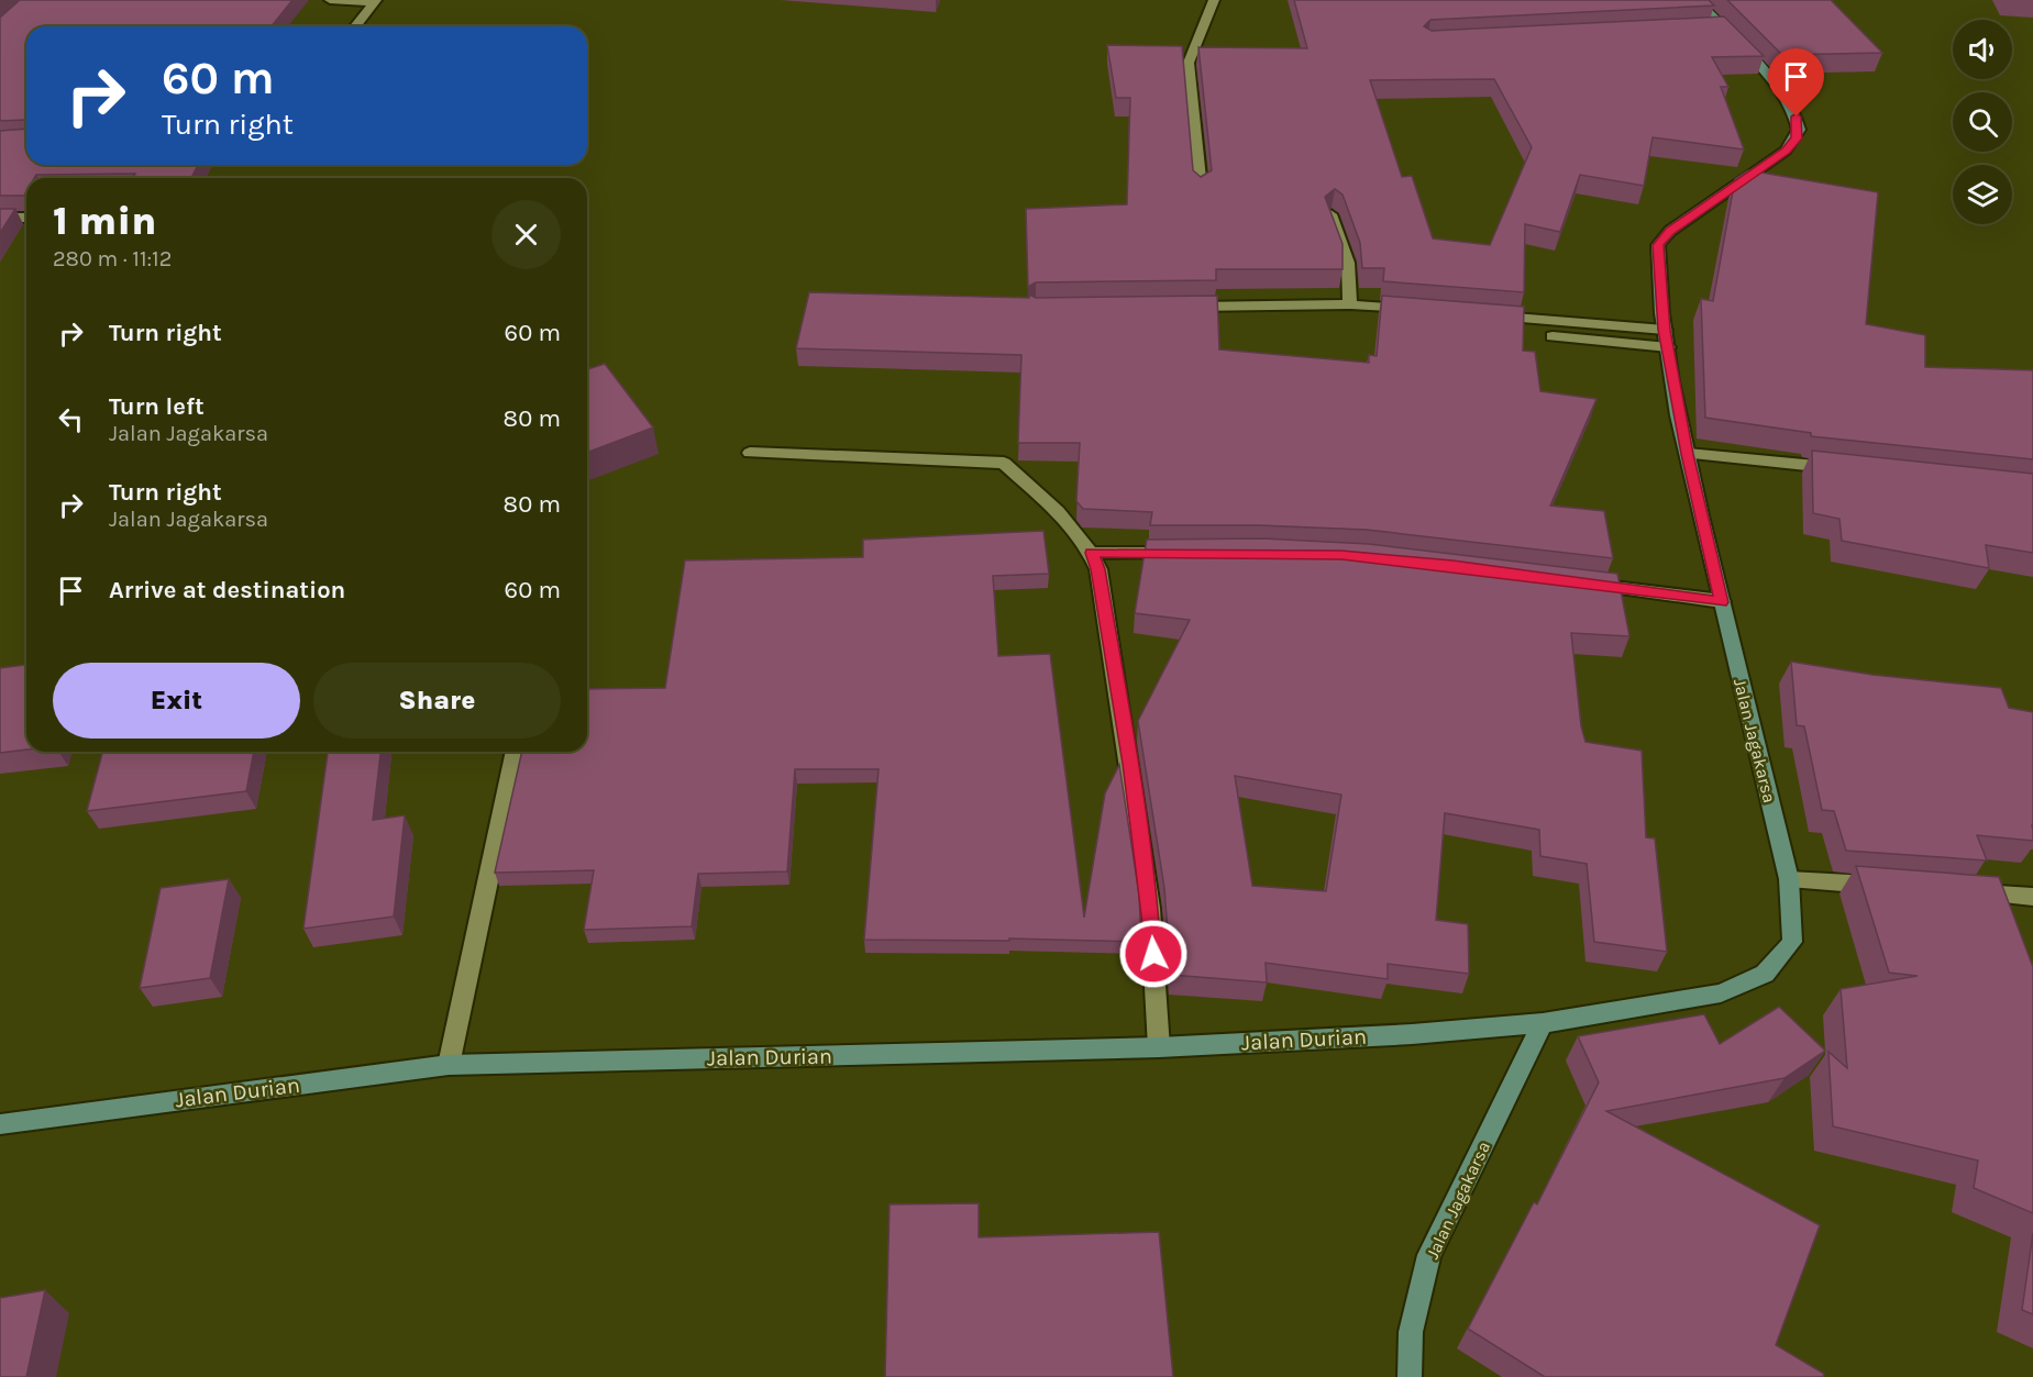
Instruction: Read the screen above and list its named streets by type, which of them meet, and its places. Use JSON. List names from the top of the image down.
{
  "streets": {
    "main road": ["Jalan Jagakarsa", "Jalan Durian"]
  },
  "crossings": [
    ["Jalan Jagakarsa", "Jalan Durian"]
  ],
  "page": {
    "turn": ["60 m", "Turn right"],
    "heading": ["1 min", "280 m · 11:12"],
    "list": [
      {
        "name": "Turn right",
        "value": "60 m"
      },
      {
        "name": "Turn left",
        "note": "Jalan Jagakarsa",
        "value": "80 m"
      },
      {
        "name": "Turn right",
        "note": "Jalan Jagakarsa",
        "value": "80 m"
      },
      {
        "name": "Arrive at destination",
        "value": "60 m"
      }
    ],
    "buttons": ["Exit", "Share"]
  }
}
